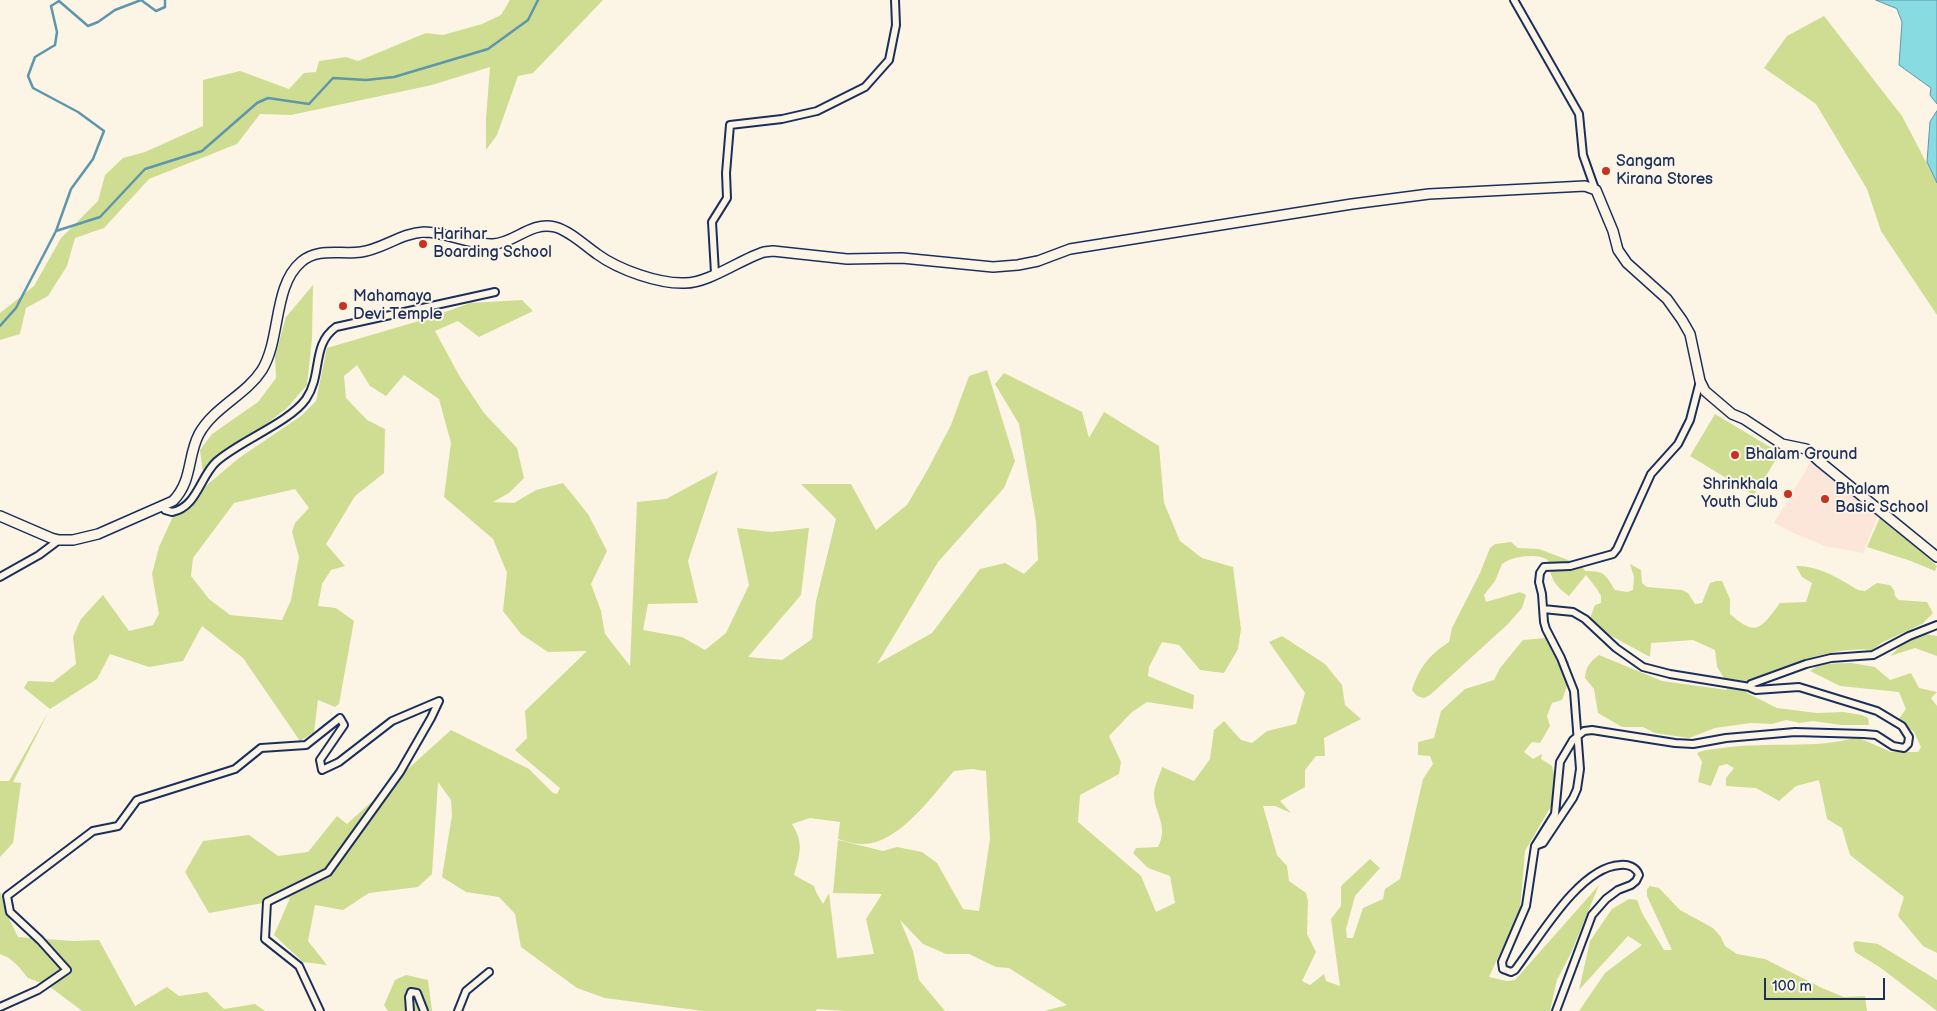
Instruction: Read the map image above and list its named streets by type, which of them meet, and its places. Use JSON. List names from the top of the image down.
{
  "places": [
    "Sangam Kirana Stores",
    "Harihar Boarding School",
    "Mahamaya Devi Temple",
    "Bhalam Ground",
    "Shrinkhala Youth Club",
    "Bhalam Basic School"
  ],
  "scale_bar": "100 m"
}
